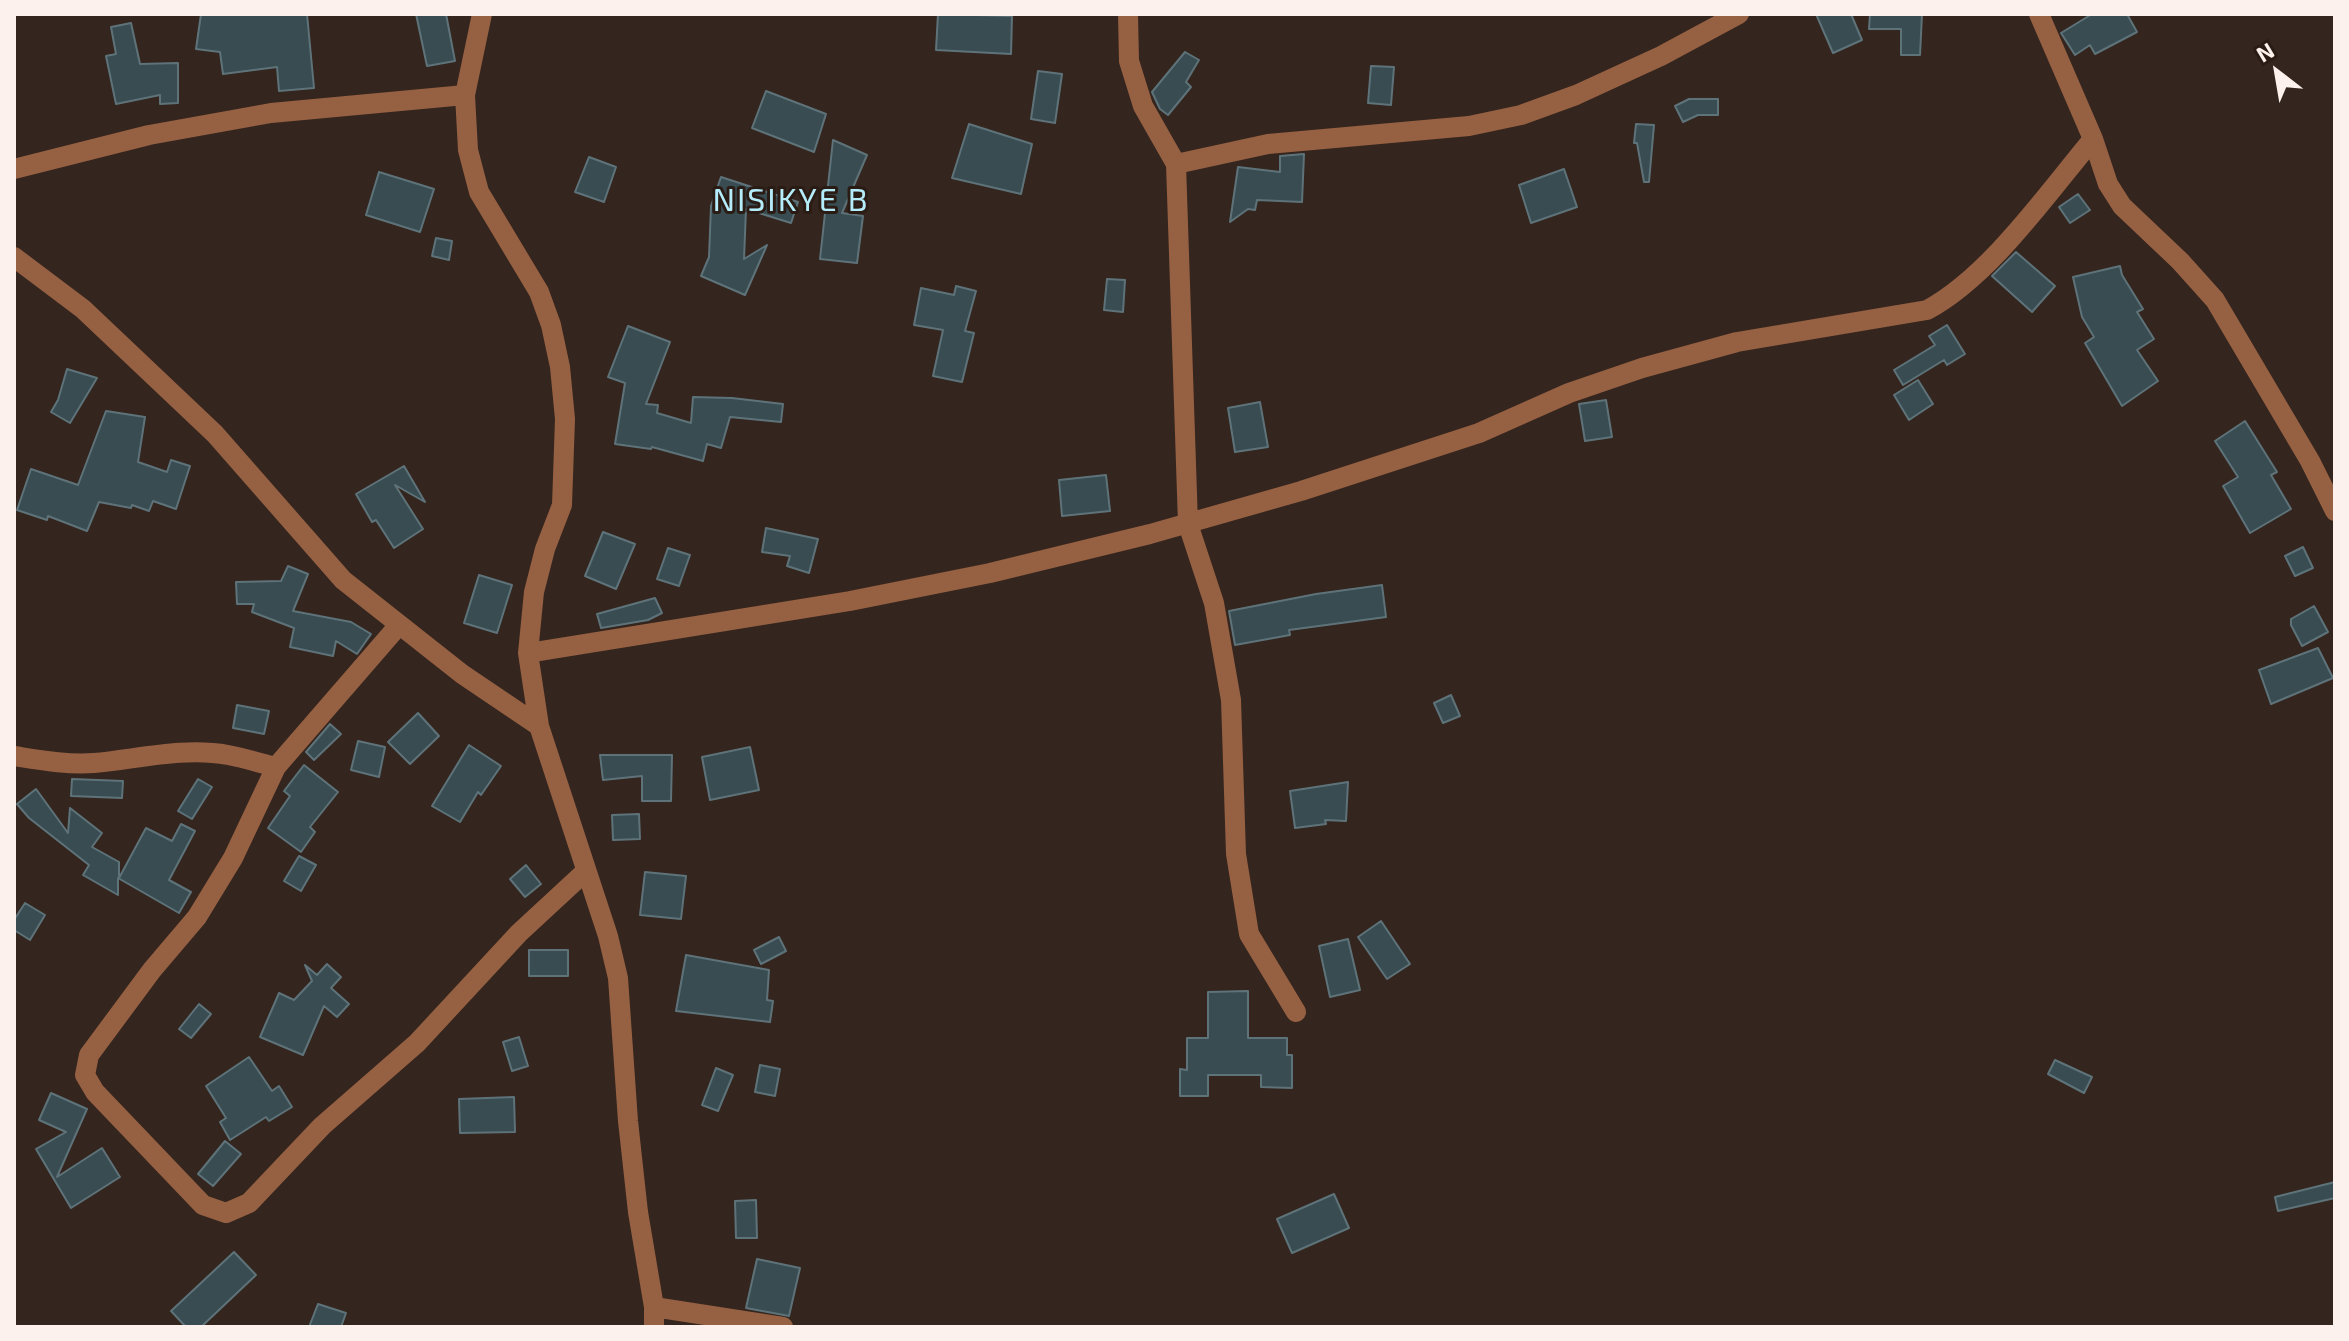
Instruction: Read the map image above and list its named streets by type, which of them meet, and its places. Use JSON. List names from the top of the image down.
{
  "districts": ["NISIKYE B"],
  "north": "top left"
}
